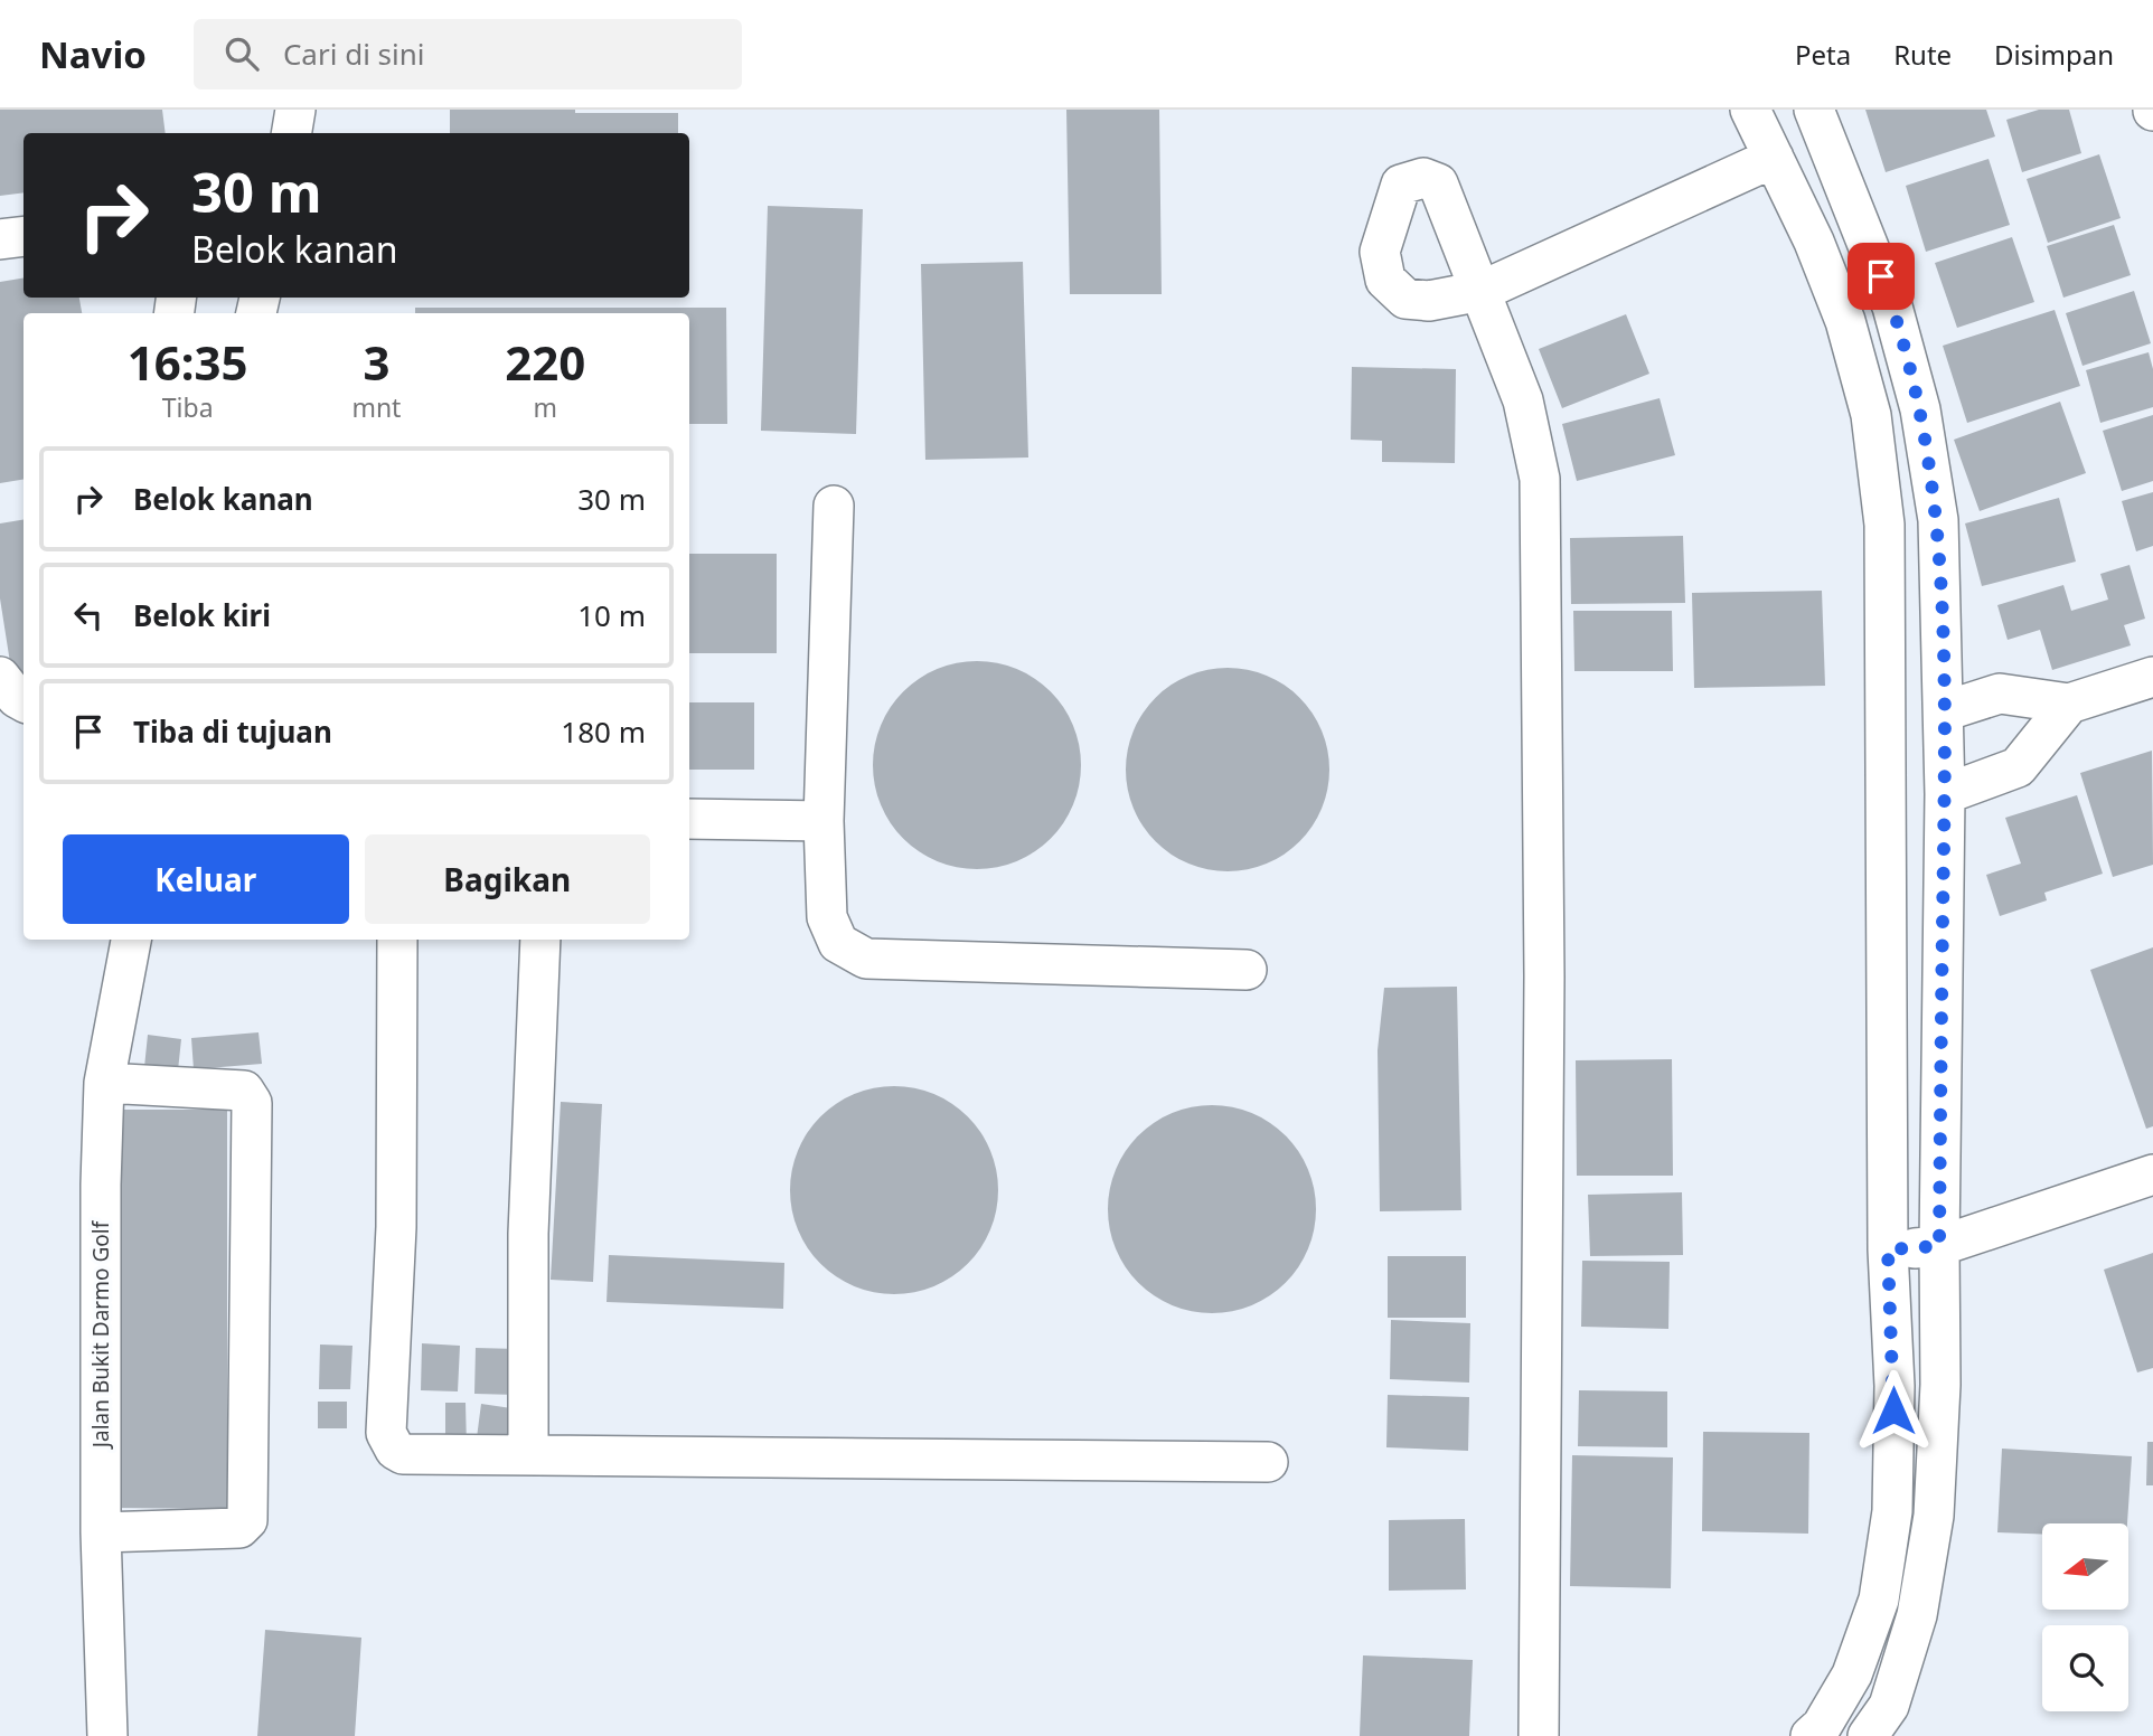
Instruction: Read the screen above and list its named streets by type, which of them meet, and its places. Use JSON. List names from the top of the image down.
{
  "streets": {
    "street": ["Jalan Bukit Darmo Golf"]
  },
  "north": "left",
  "page": {
    "header": "Navio",
    "search": "Cari di sini",
    "nav": ["Peta", "Rute", "Disimpan"],
    "turn": ["30 m", "Belok kanan"],
    "eta": [
      "16:35",
      "Tiba",
      "3",
      "mnt",
      "220",
      "m"
    ],
    "list": [
      {
        "name": "Belok kanan",
        "value": "30 m"
      },
      {
        "name": "Belok kiri",
        "value": "10 m"
      },
      {
        "name": "Tiba di tujuan",
        "value": "180 m"
      }
    ],
    "buttons": ["Keluar", "Bagikan"]
  }
}
